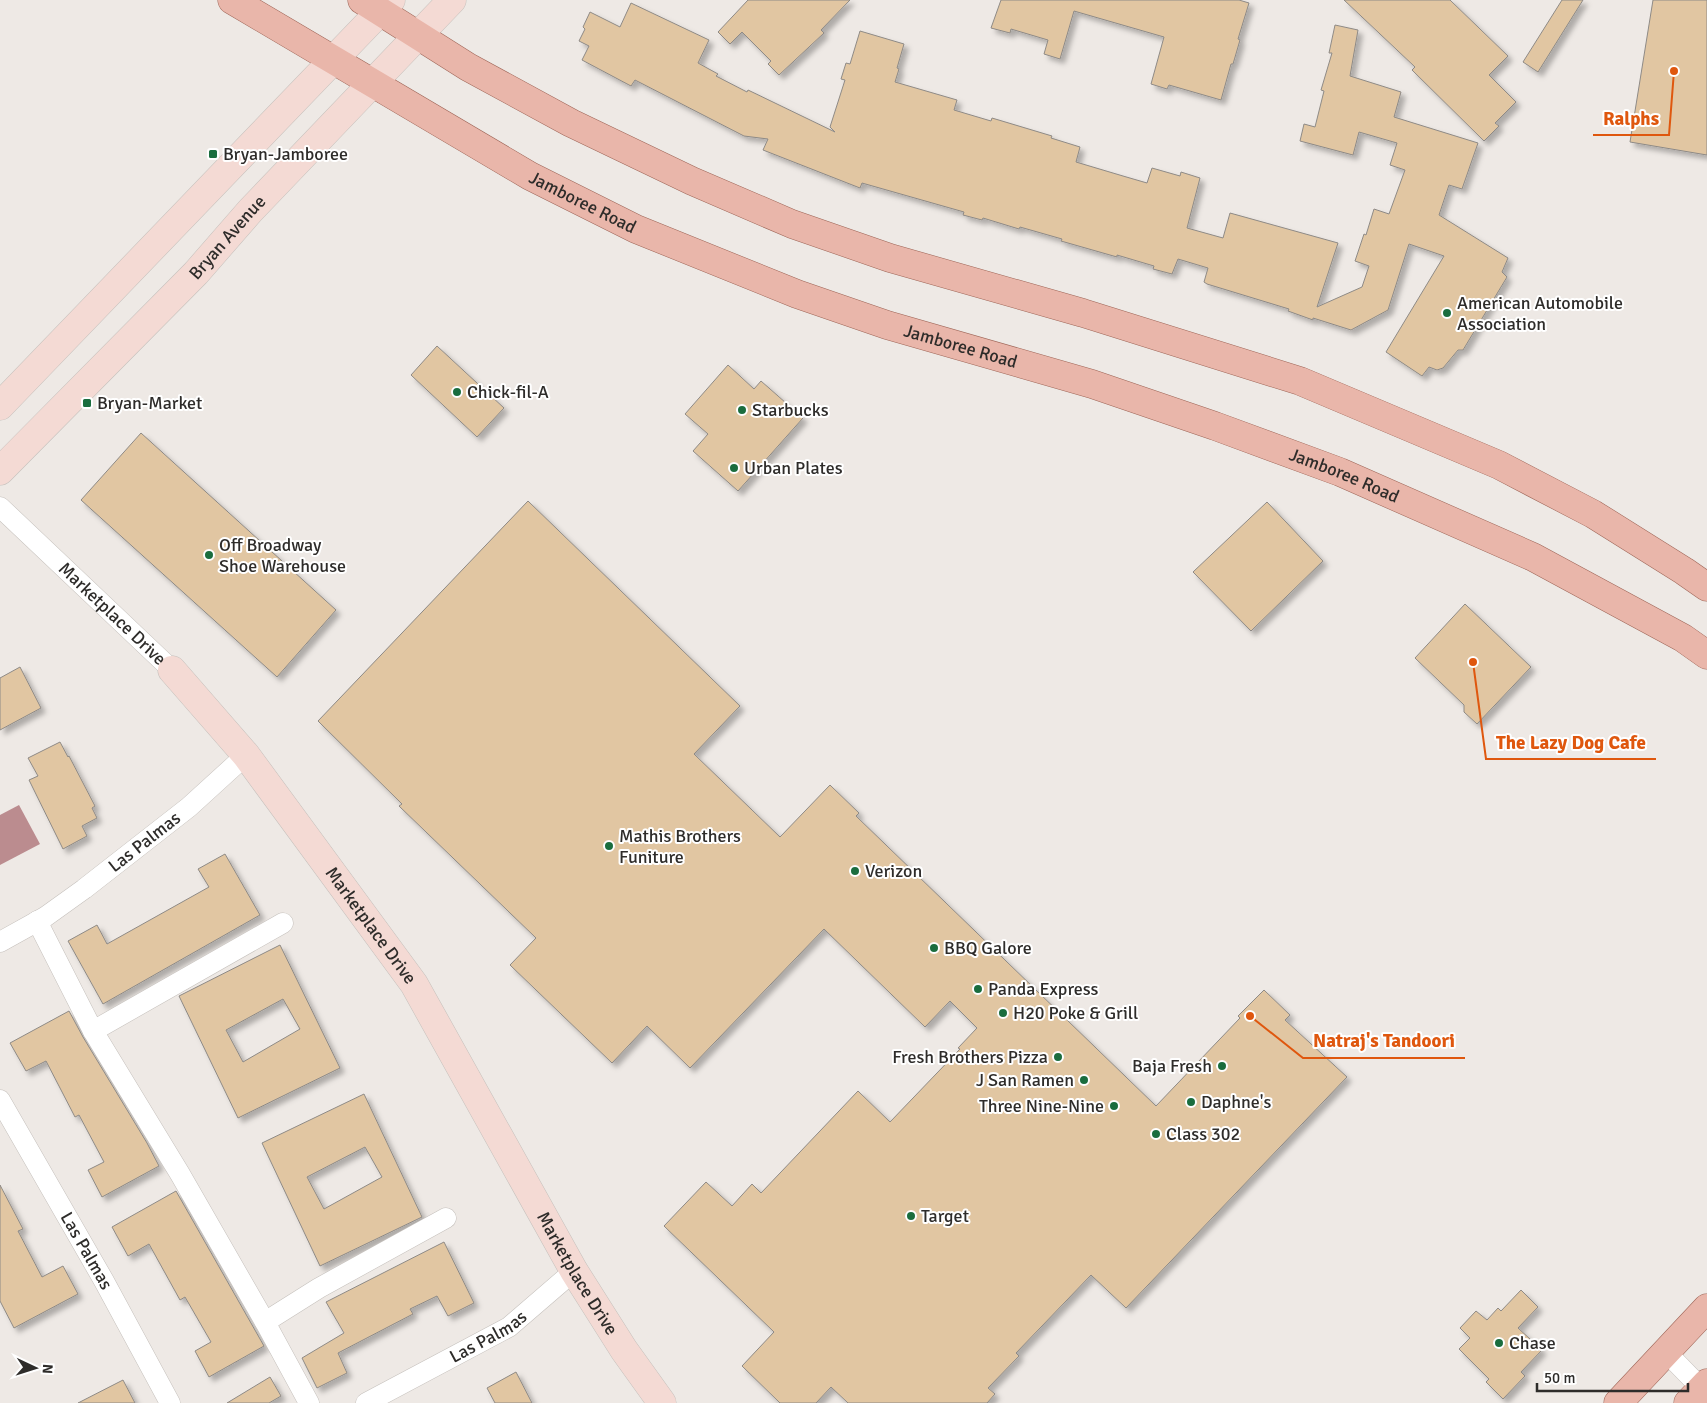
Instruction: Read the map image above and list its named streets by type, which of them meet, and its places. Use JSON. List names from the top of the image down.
{
  "streets": {
    "main road": ["Jamboree Road", "Bryan Avenue", "Marketplace Drive"],
    "street": ["Las Palmas"]
  },
  "crossings": [
    ["Jamboree Road", "Bryan Avenue"],
    ["Marketplace Drive", "Las Palmas"]
  ],
  "places": {
    "other": [
      "Ralphs",
      "American Automobile Association",
      "Chick-fil-A",
      "Starbucks",
      "Urban Plates",
      "Off Broadway Shoe Warehouse",
      "The Lazy Dog Cafe",
      "Mathis Brothers Funiture",
      "Verizon",
      "BBQ Galore",
      "Panda Express",
      "H20 Poke & Grill",
      "Natraj's Tandoori",
      "Fresh Brothers Pizza",
      "Baja Fresh",
      "J San Ramen",
      "Daphne's",
      "Three Nine-Nine",
      "Class 302",
      "Target",
      "Chase"
    ],
    "transit": ["Bryan-Jamboree", "Bryan-Market"]
  },
  "scale_bar": "50 m",
  "north": "right"
}
